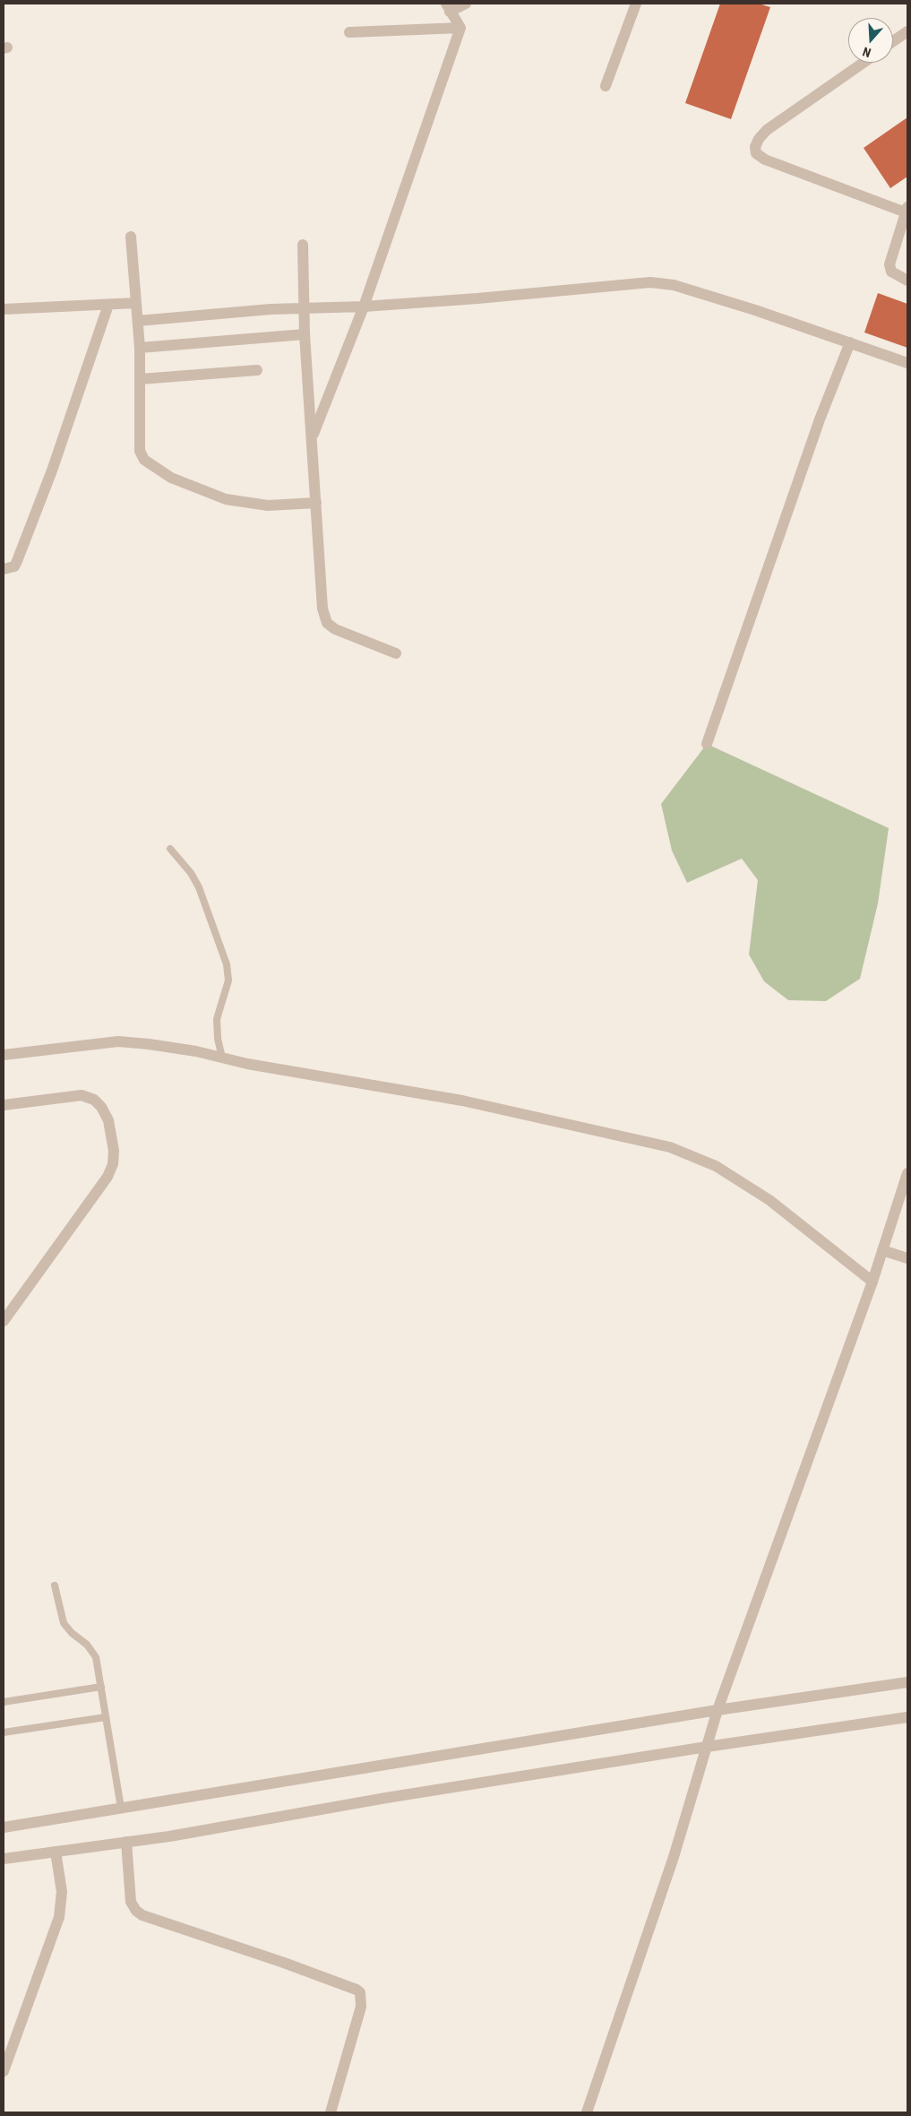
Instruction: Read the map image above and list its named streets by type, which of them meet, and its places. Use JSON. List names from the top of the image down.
{
  "north": "bottom"
}
